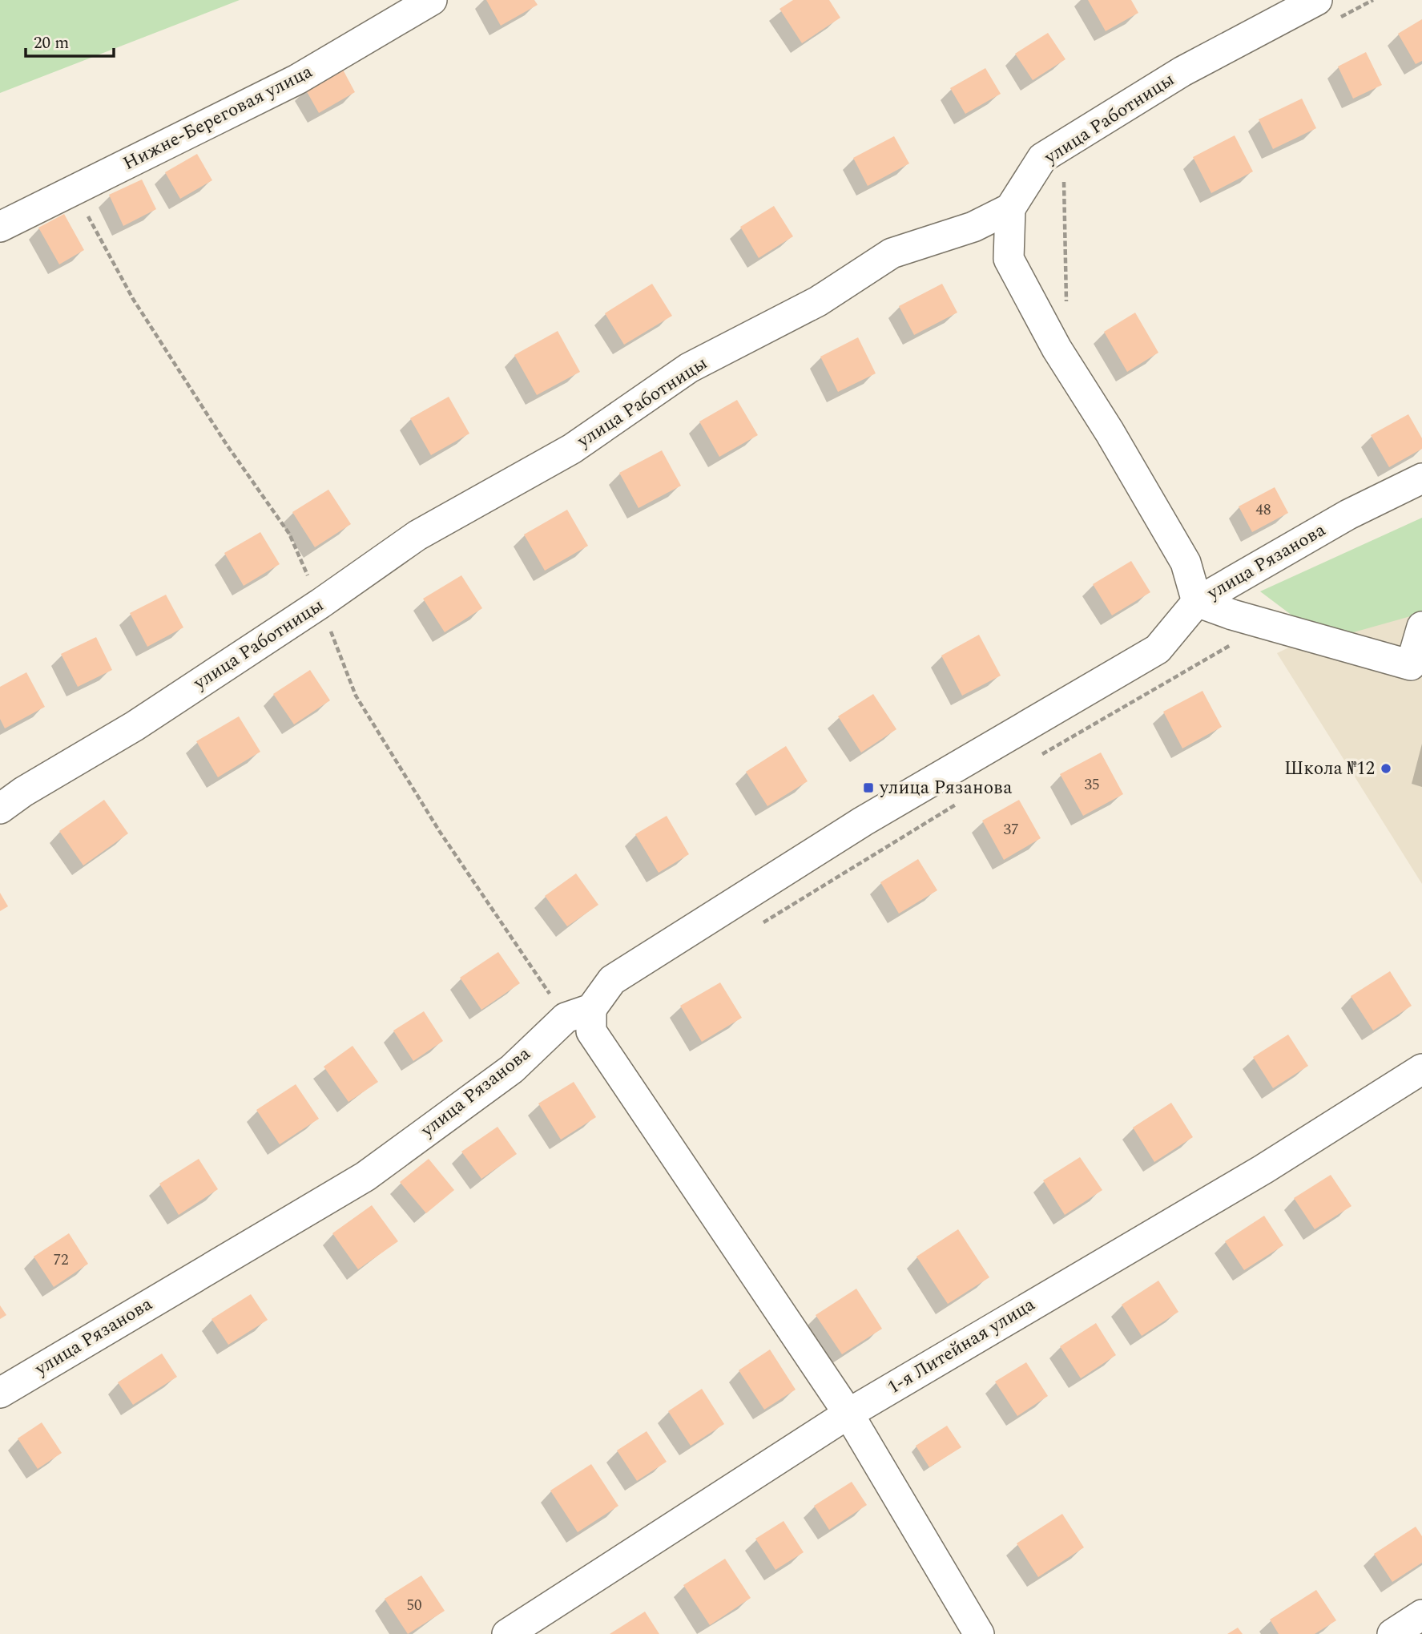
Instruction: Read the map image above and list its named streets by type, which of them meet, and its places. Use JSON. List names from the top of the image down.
{
  "streets": {
    "street": [
      "Нижне-Береговая улица",
      "улица Работницы",
      "улица Рязанова",
      "1-я Литейная улица"
    ]
  },
  "places": {
    "other": ["Школа №12"],
    "transit": ["улица Рязанова"]
  },
  "house_numbers": [
    "48",
    "35",
    "37",
    "72",
    "50"
  ],
  "scale_bar": "20 m"
}
